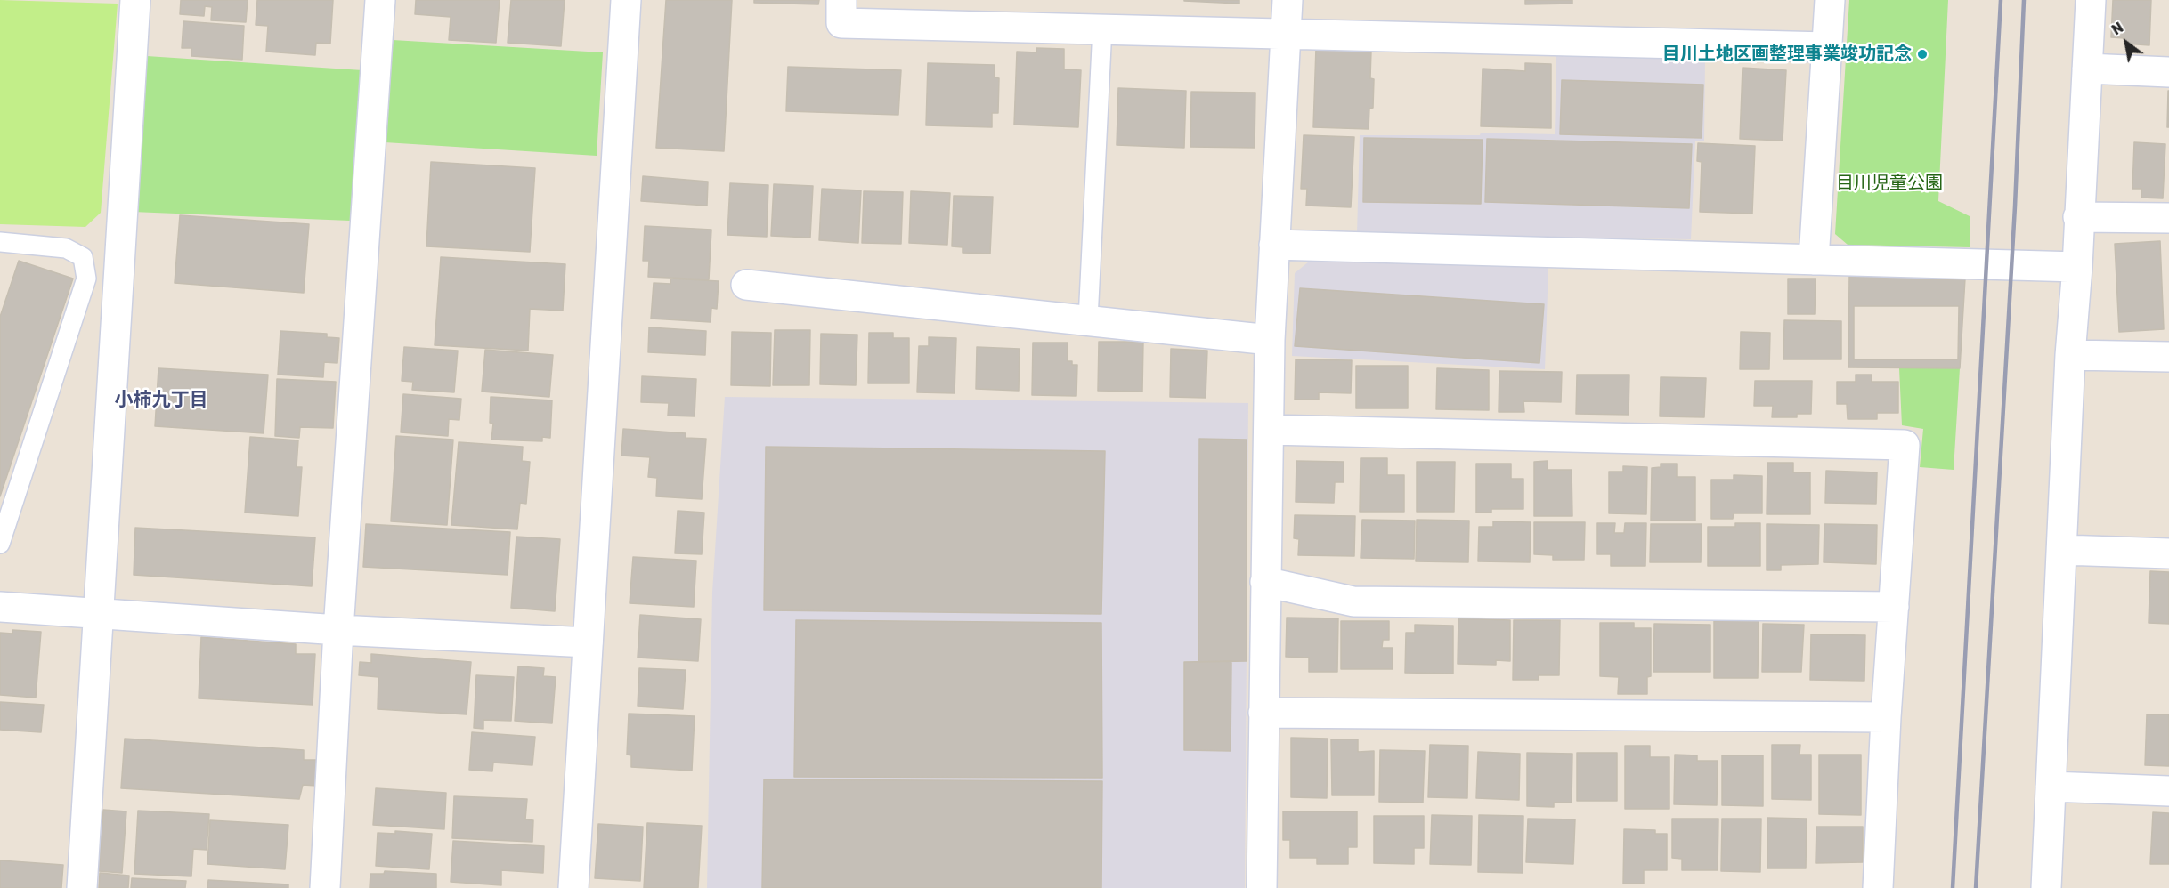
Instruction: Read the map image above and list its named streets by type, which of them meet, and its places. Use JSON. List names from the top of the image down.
{
  "districts": ["小柿九丁目"],
  "parks": ["目川児童公園"],
  "places": ["目川土地区画整理事業竣功記念"],
  "north": "top left"
}
